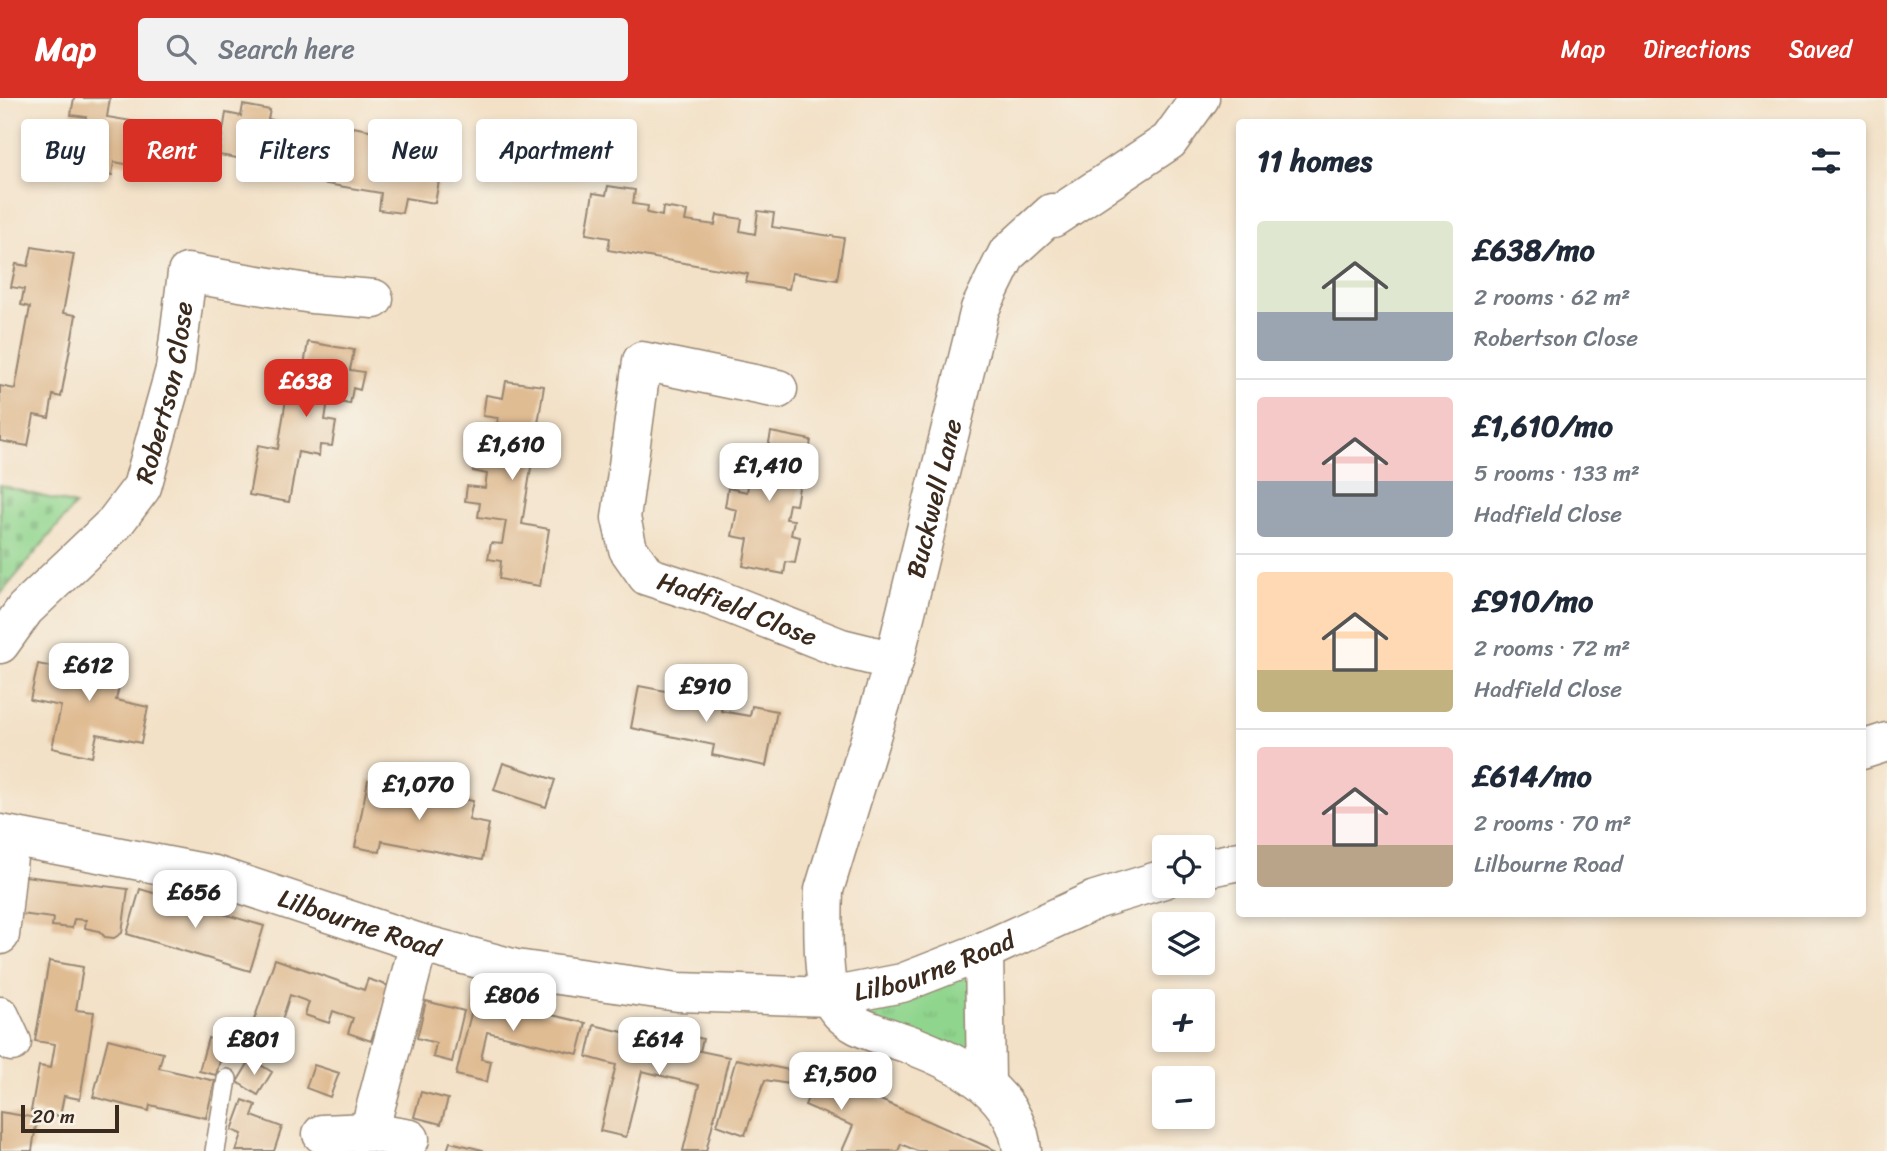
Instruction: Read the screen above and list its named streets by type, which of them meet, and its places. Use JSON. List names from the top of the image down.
{
  "streets": {
    "street": [
      "Robertson Close",
      "Buckwell Lane",
      "Hadfield Close",
      "Lilbourne Road"
    ]
  },
  "crossings": [
    ["Buckwell Lane", "Hadfield Close"],
    ["Buckwell Lane", "Lilbourne Road"]
  ],
  "scale_bar": "20 m",
  "page": {
    "header": "Map",
    "search": "Search here",
    "nav": ["Map", "Directions", "Saved"],
    "chip": [
      "Buy",
      "Rent",
      "Filters",
      "New",
      "Apartment"
    ],
    "heading": "11 homes",
    "list": [
      {
        "name": "£638/mo",
        "note": "2 rooms · 62 m² · Robertson Close"
      },
      {
        "name": "£1,610/mo",
        "note": "5 rooms · 133 m² · Hadfield Close"
      },
      {
        "name": "£910/mo",
        "note": "2 rooms · 72 m² · Hadfield Close"
      },
      {
        "name": "£614/mo",
        "note": "2 rooms · 70 m² · Lilbourne Road"
      }
    ],
    "price": [
      "£638",
      "£1,610",
      "£1,410",
      "£612",
      "£910",
      "£1,070",
      "£656",
      "£806",
      "£801",
      "£614",
      "£1,500"
    ],
    "map_buttons": ["+", "−"],
    "scale": "20 m"
  }
}
